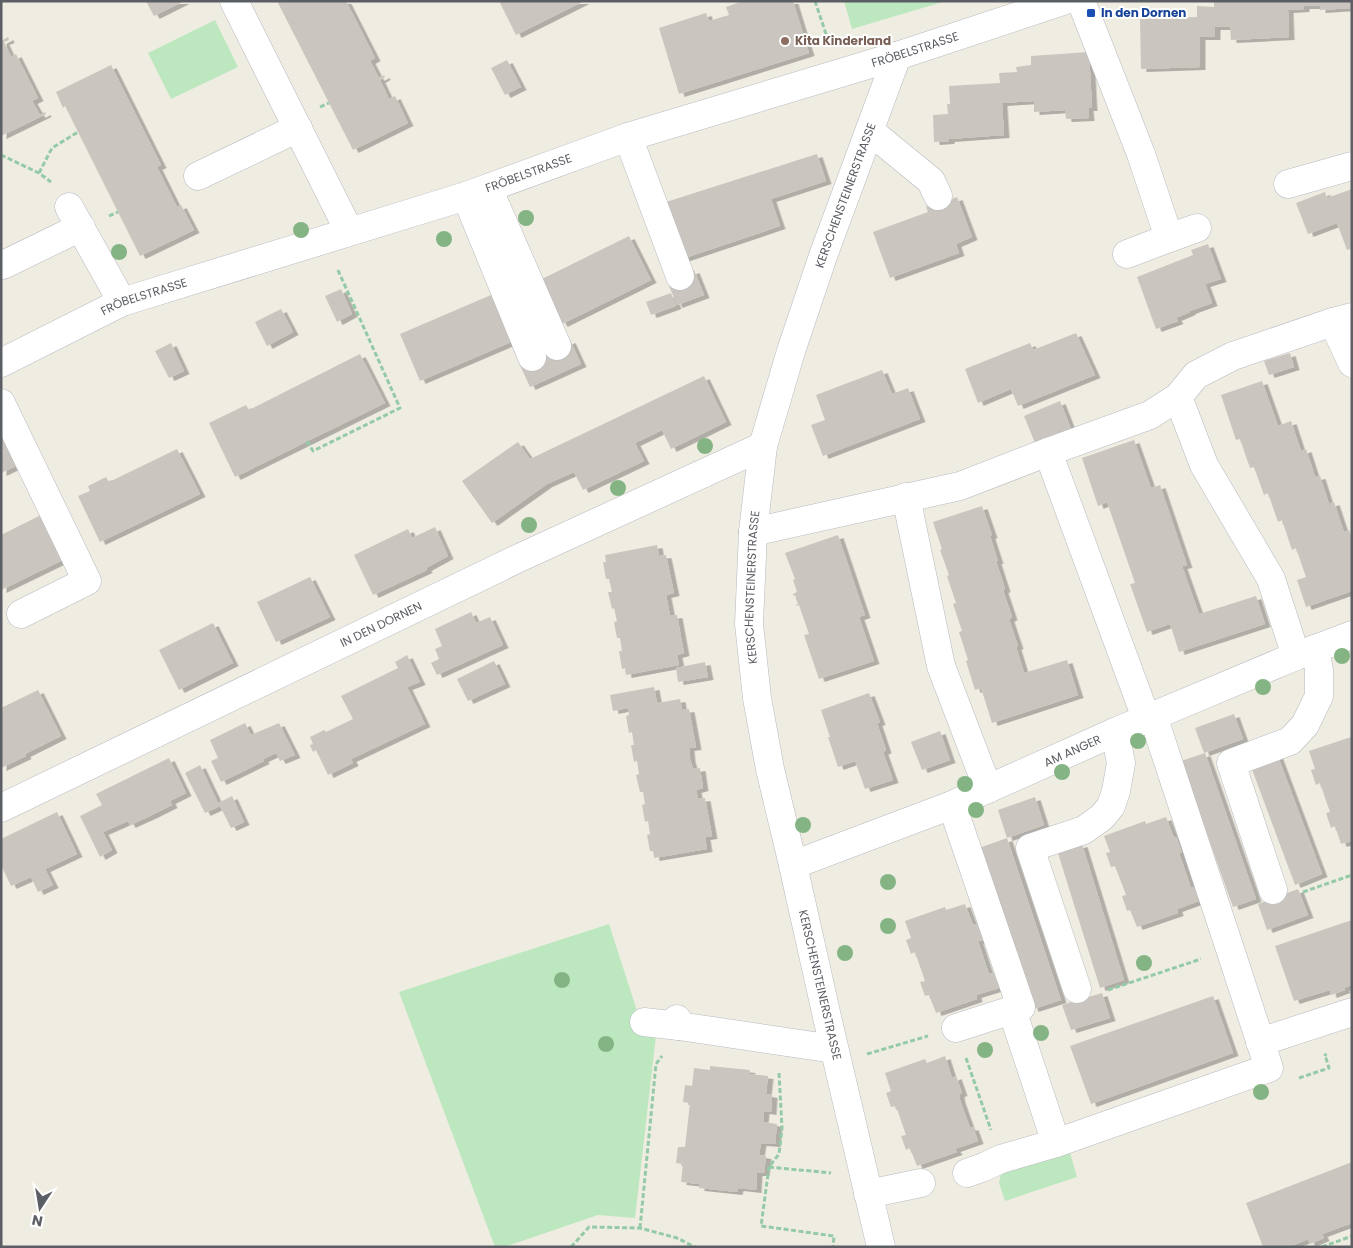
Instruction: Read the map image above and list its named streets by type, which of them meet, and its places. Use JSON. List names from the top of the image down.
{
  "streets": {
    "street": [
      "FRÖBELSTRASSE",
      "KERSCHENSTEINERSTRASSE",
      "IN DEN DORNEN",
      "AM ANGER"
    ]
  },
  "crossings": [
    ["FRÖBELSTRASSE", "KERSCHENSTEINERSTRASSE"],
    ["KERSCHENSTEINERSTRASSE", "IN DEN DORNEN"],
    ["KERSCHENSTEINERSTRASSE", "AM ANGER"]
  ],
  "places": {
    "transit": ["In den Dornen"],
    "other": ["Kita Kinderland"]
  },
  "north": "bottom"
}
